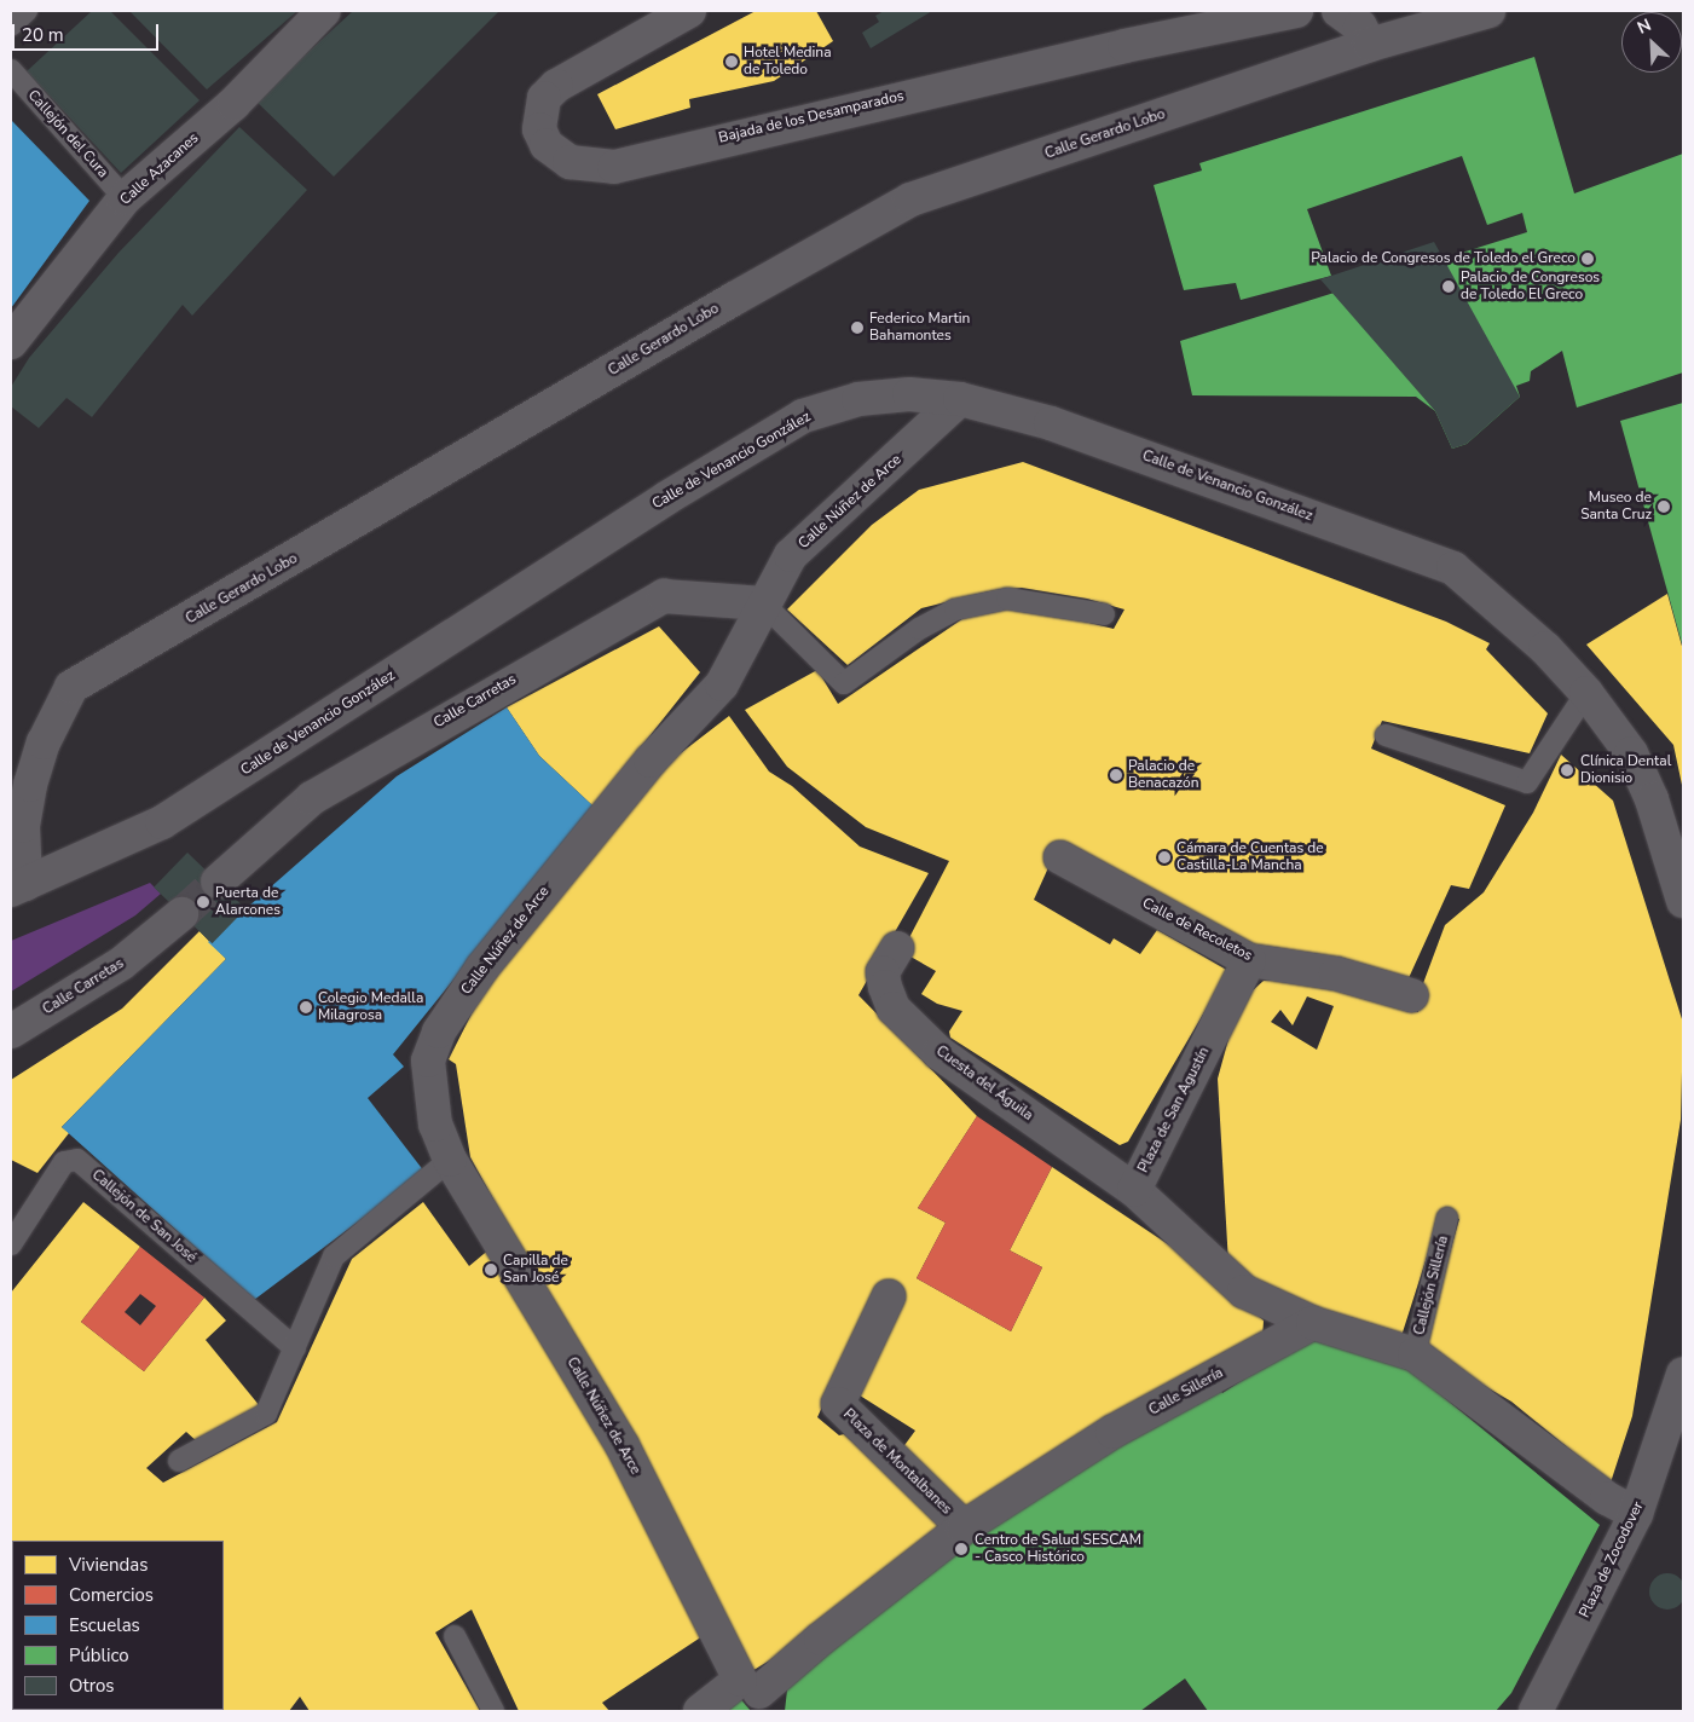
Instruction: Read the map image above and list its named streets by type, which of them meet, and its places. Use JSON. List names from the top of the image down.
{
  "streets": {
    "street": [
      "Bajada de los Desamparados",
      "Calle Gerardo Lobo",
      "Calle Azacanes",
      "Calle de Venancio González",
      "Calle Núñez de Arce",
      "Calle Carretas",
      "Calle de Recoletos",
      "Cuesta del Águila",
      "Plaza de San Agustín",
      "Calle Sillería",
      "Plaza de Montalbanes",
      "Plaza de Zocodover"
    ],
    "lane": ["Callejón del Cura", "Callejón de San José", "Callejón Sillería"]
  },
  "crossings": [
    ["Callejón del Cura", "Calle Azacanes"],
    ["Calle Gerardo Lobo", "Calle de Venancio González"],
    ["Calle de Venancio González", "Calle Núñez de Arce"],
    ["Calle Núñez de Arce", "Calle Carretas"],
    ["Calle Núñez de Arce", "Calle Sillería"],
    ["Calle de Recoletos", "Plaza de San Agustín"],
    ["Cuesta del Águila", "Plaza de San Agustín"],
    ["Plaza de San Agustín", "Calle Sillería"],
    ["Calle Sillería", "Plaza de Montalbanes"]
  ],
  "places": [
    "Hotel Medina de Toledo",
    "Palacio de Congresos de Toledo el Greco",
    "Palacio de Congresos de Toledo El Greco",
    "Federico Martin Bahamontes",
    "Museo de Santa Cruz",
    "Clínica Dental Dionisio",
    "Palacio de Benacazón",
    "Cámara de Cuentas de Castilla-La Mancha",
    "Puerta de Alarcones",
    "Colegio Medalla Milagrosa",
    "Capilla de San José",
    "Centro de Salud SESCAM - Casco Histórico"
  ],
  "legend": [
    "Viviendas",
    "Comercios",
    "Escuelas",
    "Público",
    "Otros"
  ],
  "scale_bar": "20 m",
  "north": "top left"
}
